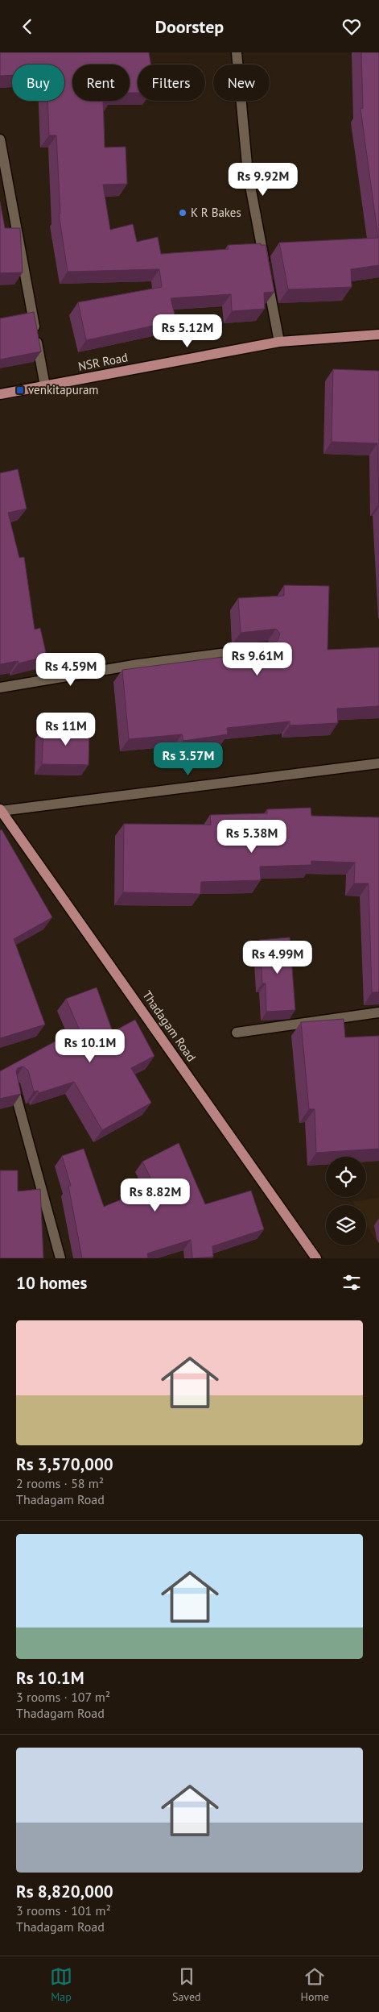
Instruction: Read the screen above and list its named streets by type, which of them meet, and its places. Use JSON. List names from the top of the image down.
{
  "streets": {
    "main road": ["NSR Road", "Thadagam Road"]
  },
  "places": {
    "other": ["K R Bakes"],
    "transit": ["venkitapuram"]
  },
  "page": {
    "header": "Doorstep",
    "chip": [
      "Buy",
      "Rent",
      "Filters",
      "New"
    ],
    "price": [
      "Rs 9.92M",
      "Rs 5.12M",
      "Rs 9.61M",
      "Rs 4.59M",
      "Rs 11M",
      "Rs 3.57M",
      "Rs 5.38M",
      "Rs 4.99M",
      "Rs 10.1M",
      "Rs 8.82M"
    ],
    "heading": "10 homes",
    "list": [
      {
        "name": "Rs 3,570,000",
        "note": "2 rooms · 58 m² · Thadagam Road"
      },
      {
        "name": "Rs 10.1M",
        "note": "3 rooms · 107 m² · Thadagam Road"
      },
      {
        "name": "Rs 8,820,000",
        "note": "3 rooms · 101 m² · Thadagam Road"
      }
    ],
    "tabs": ["Map", "Saved", "Home"]
  }
}
